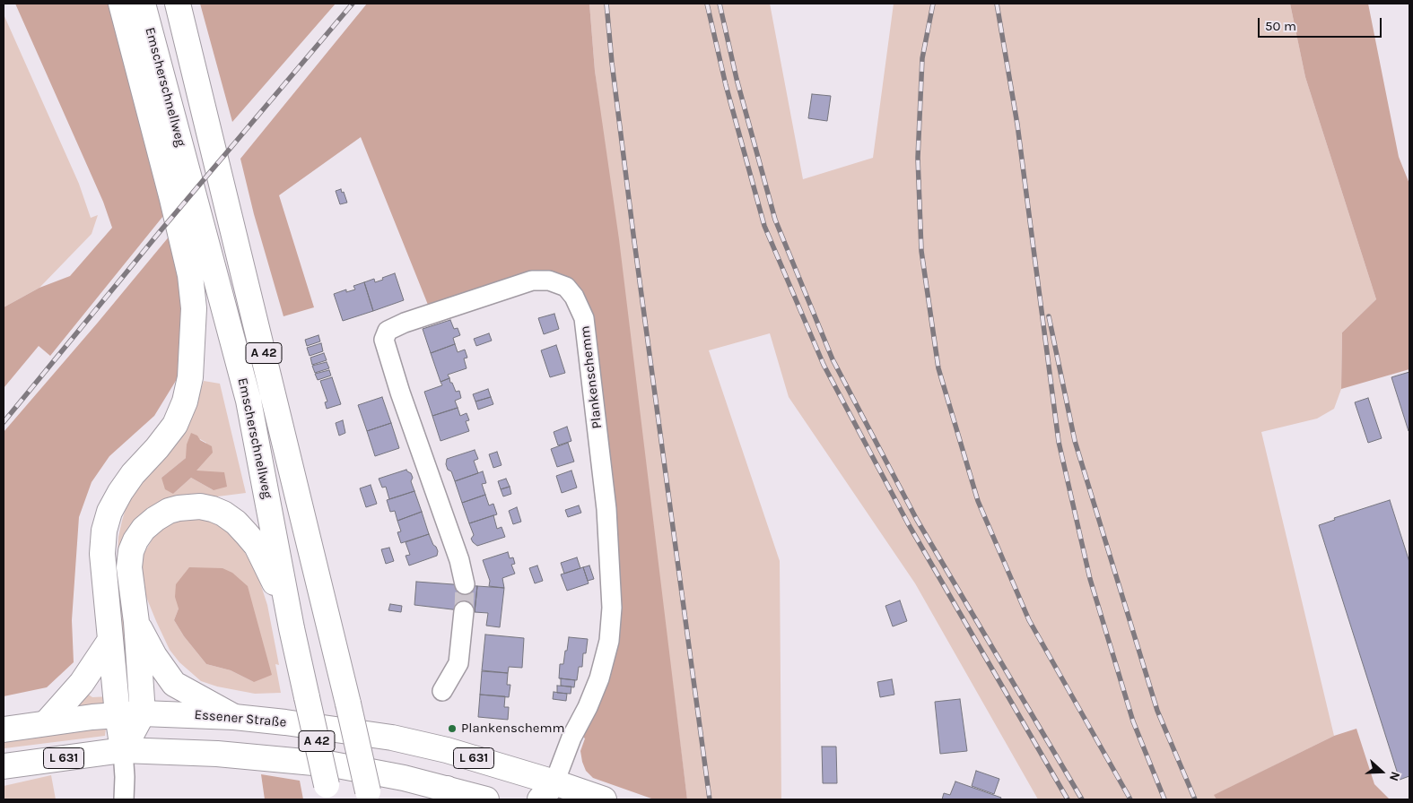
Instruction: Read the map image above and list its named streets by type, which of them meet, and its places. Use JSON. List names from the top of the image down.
{
  "streets": {
    "main road": [
      "Emscherschnellweg",
      "A 42",
      "Essener Straße",
      "L 631"
    ],
    "street": ["Plankenschemm"]
  },
  "crossings": [
    ["Plankenschemm", "Essener Straße"]
  ],
  "places": ["Plankenschemm"],
  "scale_bar": "50 m",
  "north": "right"
}
